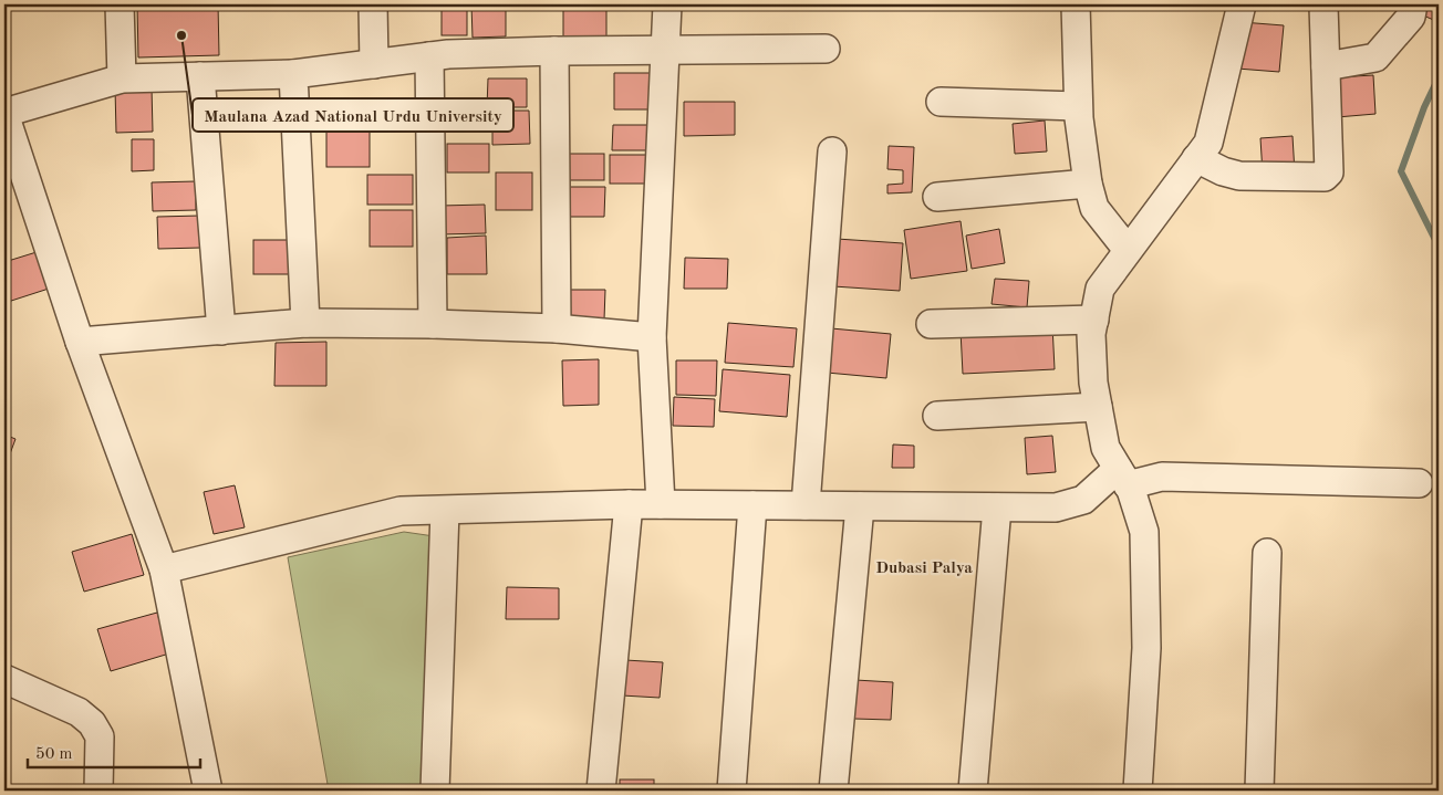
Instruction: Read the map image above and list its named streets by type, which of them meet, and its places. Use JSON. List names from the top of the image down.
{
  "districts": ["Dubasi Palya"],
  "places": ["Maulana Azad National Urdu University"],
  "scale_bar": "50 m"
}
